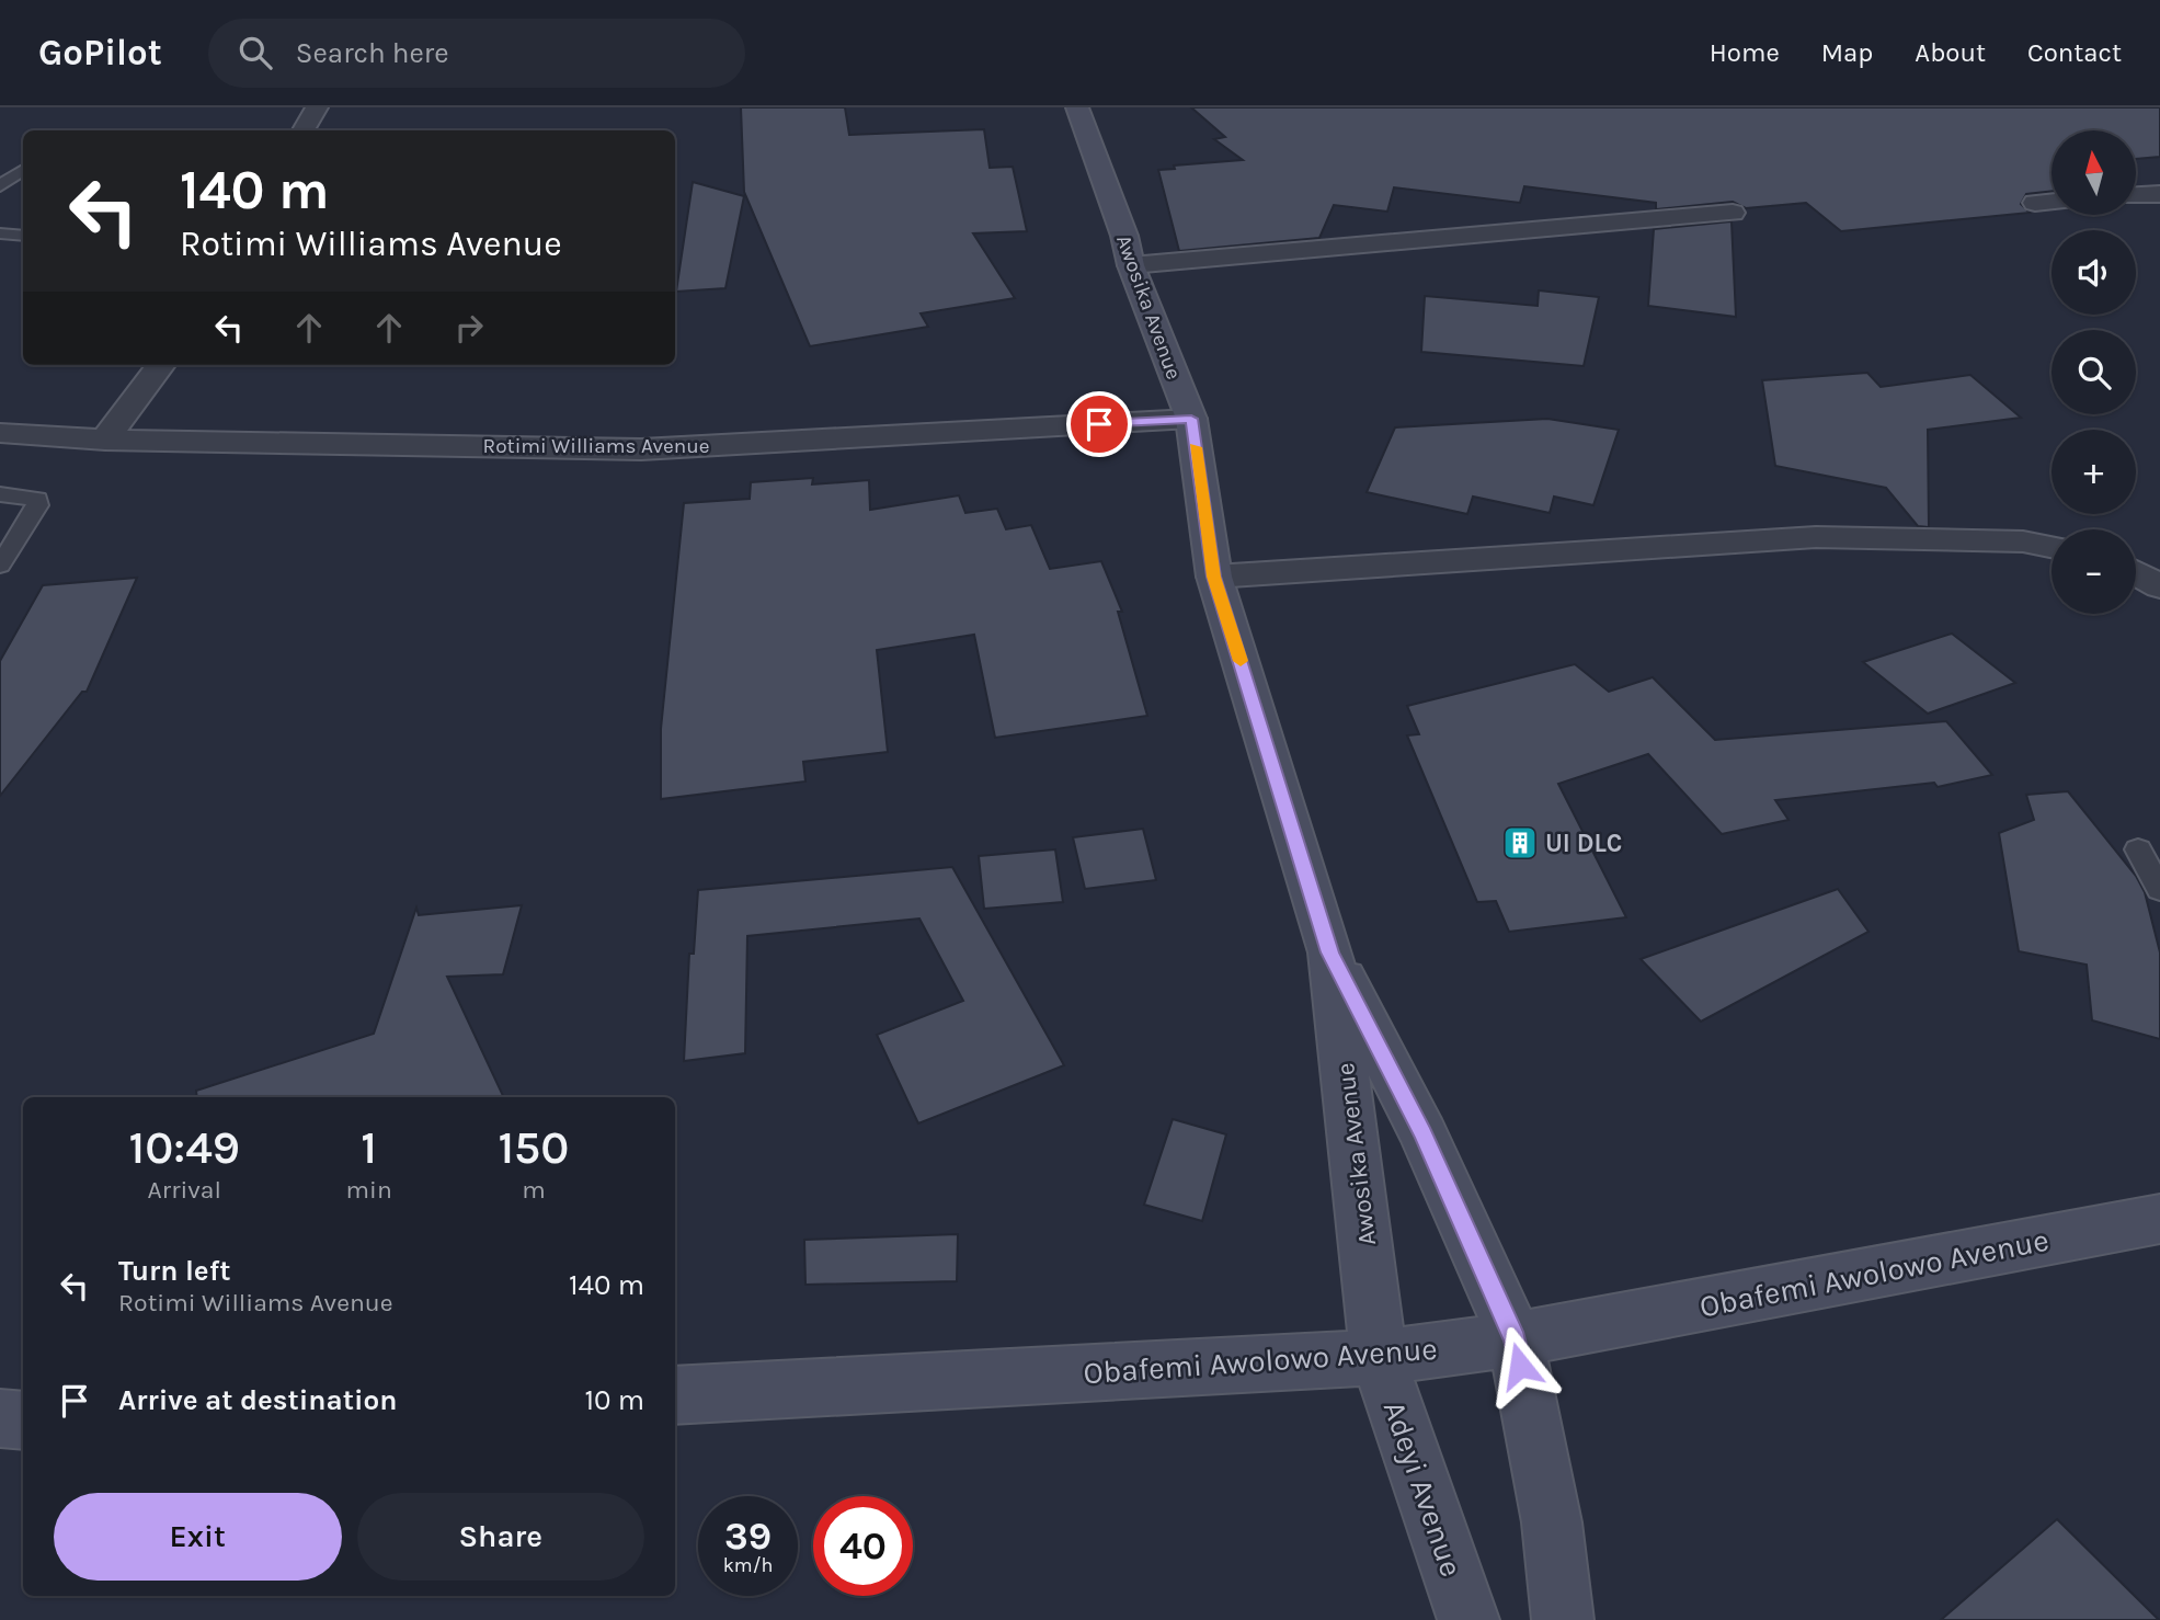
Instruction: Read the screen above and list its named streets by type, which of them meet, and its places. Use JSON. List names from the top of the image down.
{
  "streets": {
    "street": [
      "Awosika Avenue",
      "Rotimi Williams Avenue",
      "Obafemi Awolowo Avenue",
      "Adeyi Avenue"
    ]
  },
  "crossings": [
    ["Awosika Avenue", "Rotimi Williams Avenue"],
    ["Awosika Avenue", "Obafemi Awolowo Avenue"],
    ["Awosika Avenue", "Adeyi Avenue"],
    ["Obafemi Awolowo Avenue", "Adeyi Avenue"]
  ],
  "places": {
    "building": ["UI DLC"]
  },
  "north": "top",
  "page": {
    "header": "GoPilot",
    "search": "Search here",
    "nav": [
      "Home",
      "Map",
      "About",
      "Contact"
    ],
    "map_buttons": ["+", "−"],
    "turn": ["140 m", "Rotimi Williams Avenue"],
    "eta": [
      "10:49",
      "Arrival",
      "1",
      "min",
      "150",
      "m"
    ],
    "list": [
      {
        "name": "Turn left",
        "note": "Rotimi Williams Avenue",
        "value": "140 m"
      },
      {
        "name": "Arrive at destination",
        "value": "10 m"
      }
    ],
    "buttons": ["Exit", "Share"],
    "speed": "39 km/h",
    "limit": "40"
  }
}
